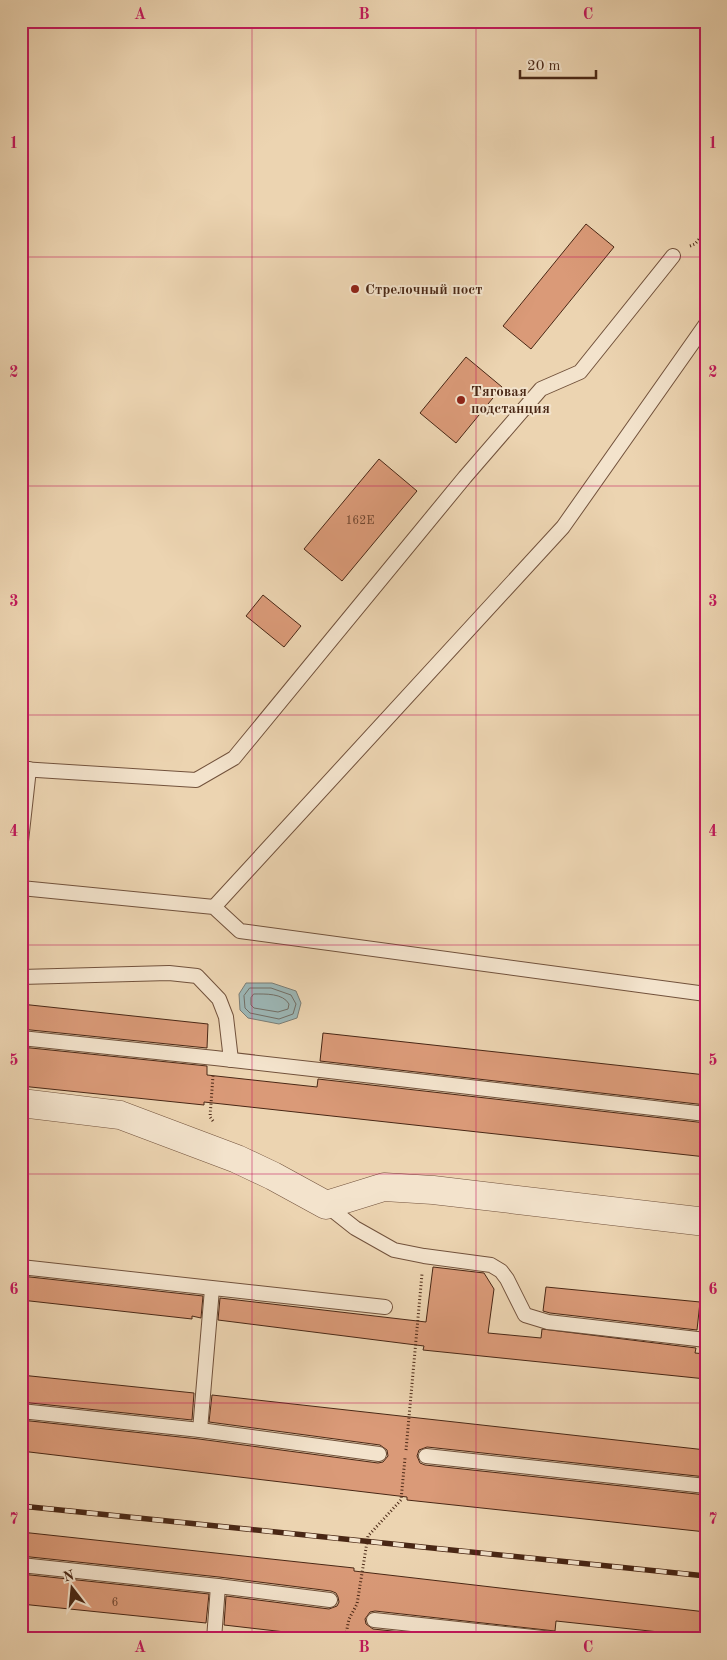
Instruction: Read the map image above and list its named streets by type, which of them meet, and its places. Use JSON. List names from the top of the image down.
{
  "places": ["Стрелочный пост", "Тяговая подстанция"],
  "house_numbers": ["162Е", "6"],
  "scale_bar": "20 m",
  "north": "top",
  "grid": {
    "columns": ["A", "B", "C"],
    "rows": [
      "1",
      "2",
      "3",
      "4",
      "5",
      "6",
      "7"
    ]
  }
}
